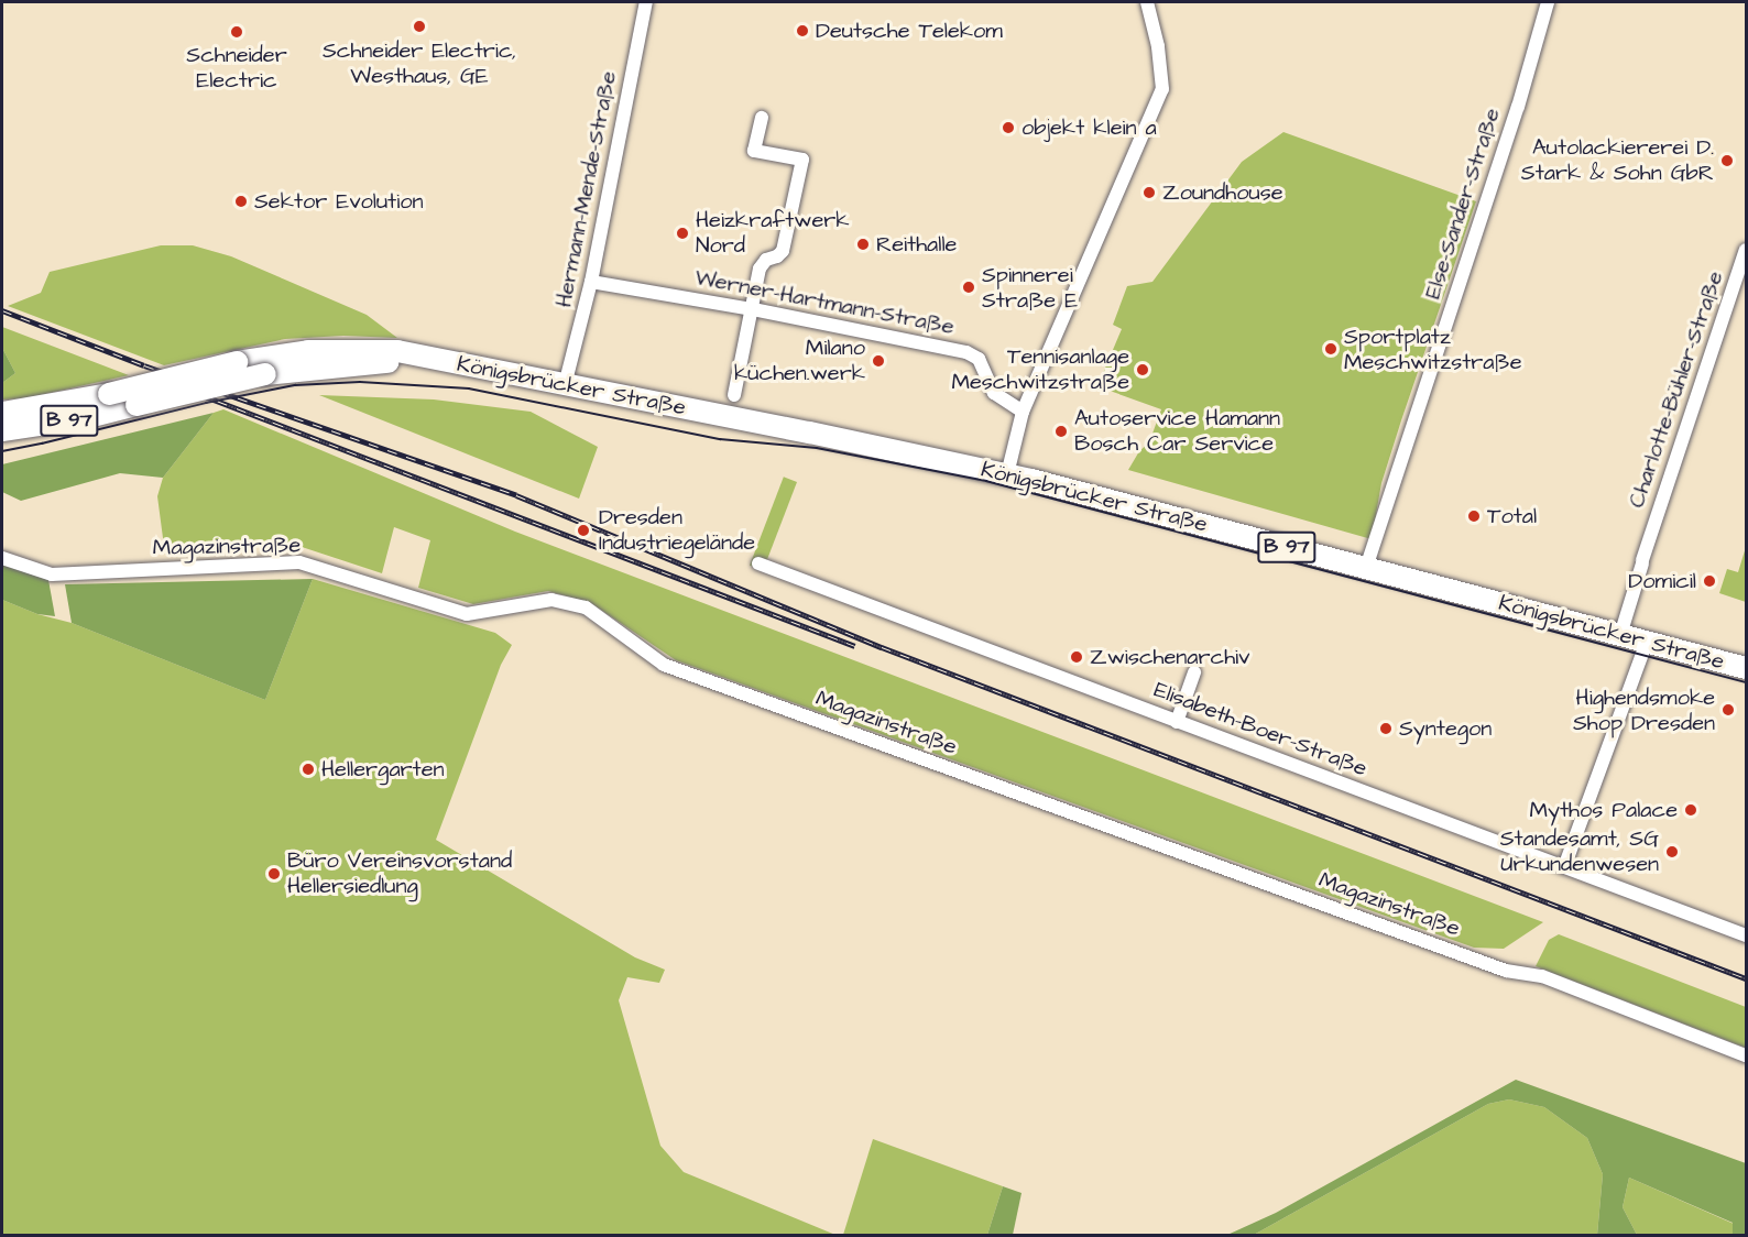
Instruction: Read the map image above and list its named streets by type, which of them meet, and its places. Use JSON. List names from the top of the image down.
{
  "streets": {
    "main road": ["Königsbrücker Straße", "B 97"],
    "street": [
      "Hermann-Mende-Straße",
      "Else-Sander-Straße",
      "Werner-Hartmann-Straße",
      "Charlotte-Bühler-Straße",
      "Magazinstraße",
      "Elisabeth-Boer-Straße"
    ]
  },
  "crossings": [
    ["Hermann-Mende-Straße", "Werner-Hartmann-Straße"],
    ["Hermann-Mende-Straße", "Königsbrücker Straße"],
    ["Else-Sander-Straße", "Königsbrücker Straße"],
    ["Königsbrücker Straße", "Charlotte-Bühler-Straße"]
  ],
  "places": [
    "Schneider Electric, Westhaus, GE",
    "Deutsche Telekom",
    "Schneider Electric",
    "objekt klein a",
    "Autolackiererei D. Stark & Sohn GbR",
    "Zoundhouse",
    "Sektor Evolution",
    "Heizkraftwerk Nord",
    "Reithalle",
    "Spinnerei Straße E",
    "Sportplatz Meschwitzstraße",
    "Milano küchen.werk",
    "Tennisanlage Meschwitzstraße",
    "Autoservice Hamann Bosch Car Service",
    "Total",
    "Dresden Industriegelände",
    "Domicil",
    "Zwischenarchiv",
    "Highendsmoke Shop Dresden",
    "Syntegon",
    "Hellergarten",
    "Mythos Palace",
    "Standesamt, SG Urkundenwesen",
    "Büro Vereinsvorstand Hellersiedlung"
  ]
}
